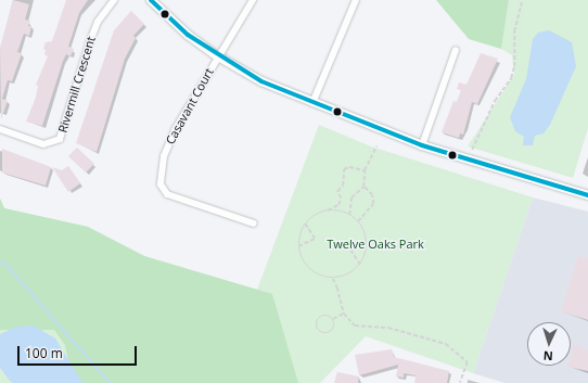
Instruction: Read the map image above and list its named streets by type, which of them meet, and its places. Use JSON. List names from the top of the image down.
{
  "streets": {
    "street": ["Rivermill Crescent", "Casavant Court"]
  },
  "parks": ["Twelve Oaks Park"],
  "scale_bar": "100 m",
  "north": "bottom"
}
